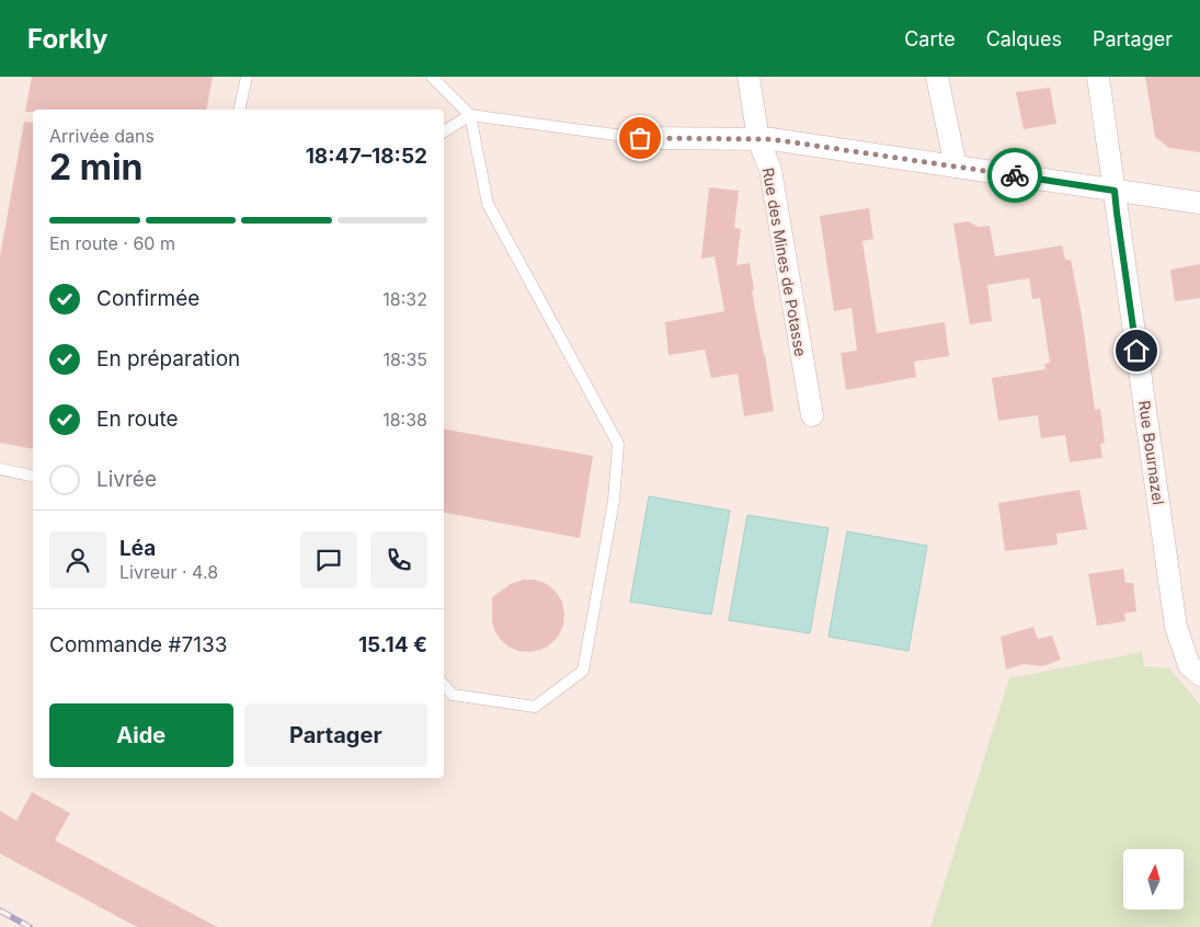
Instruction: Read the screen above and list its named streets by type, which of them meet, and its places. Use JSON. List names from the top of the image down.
{
  "streets": {
    "street": ["Rue des Mines de Potasse", "Rue Bournazel"]
  },
  "north": "top",
  "page": {
    "header": "Forkly",
    "nav": ["Carte", "Calques", "Partager"],
    "heading": ["2 min", "Arrivée dans", "18:47–18:52"],
    "panel": [
      "Léa",
      "Livreur · 4.8",
      "Commande #7133",
      "15.14 €"
    ],
    "bar": "En route · 60 m",
    "list": [
      ["Confirmée", "18:32"],
      ["En préparation", "18:35"],
      ["En route", "18:38"],
      "Livrée"
    ],
    "buttons": ["Aide", "Partager"]
  }
}
